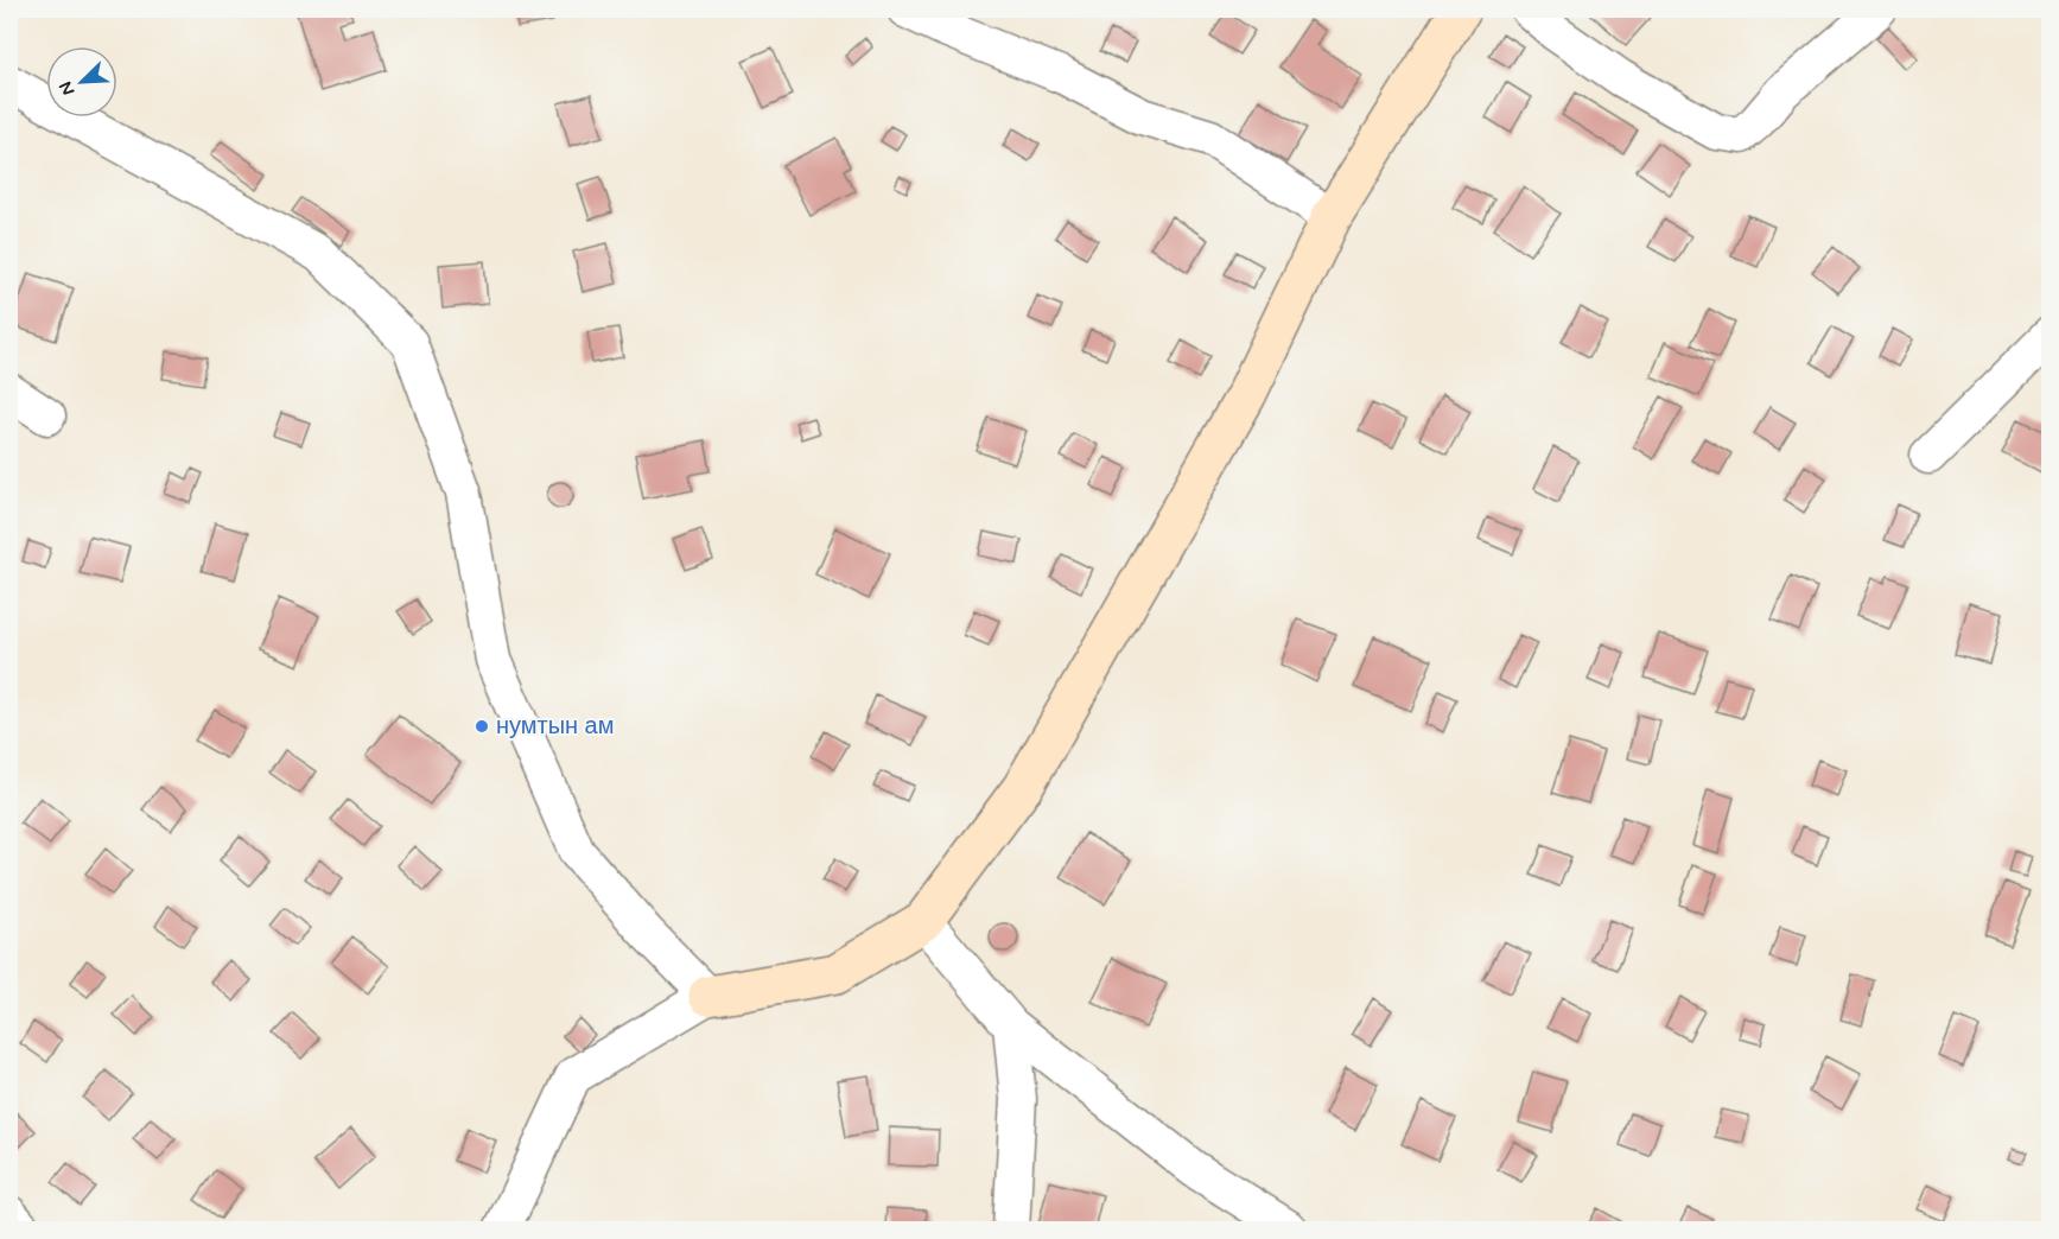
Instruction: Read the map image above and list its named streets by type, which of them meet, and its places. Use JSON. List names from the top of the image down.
{
  "places": ["нумтын ам"],
  "north": "bottom left"
}
